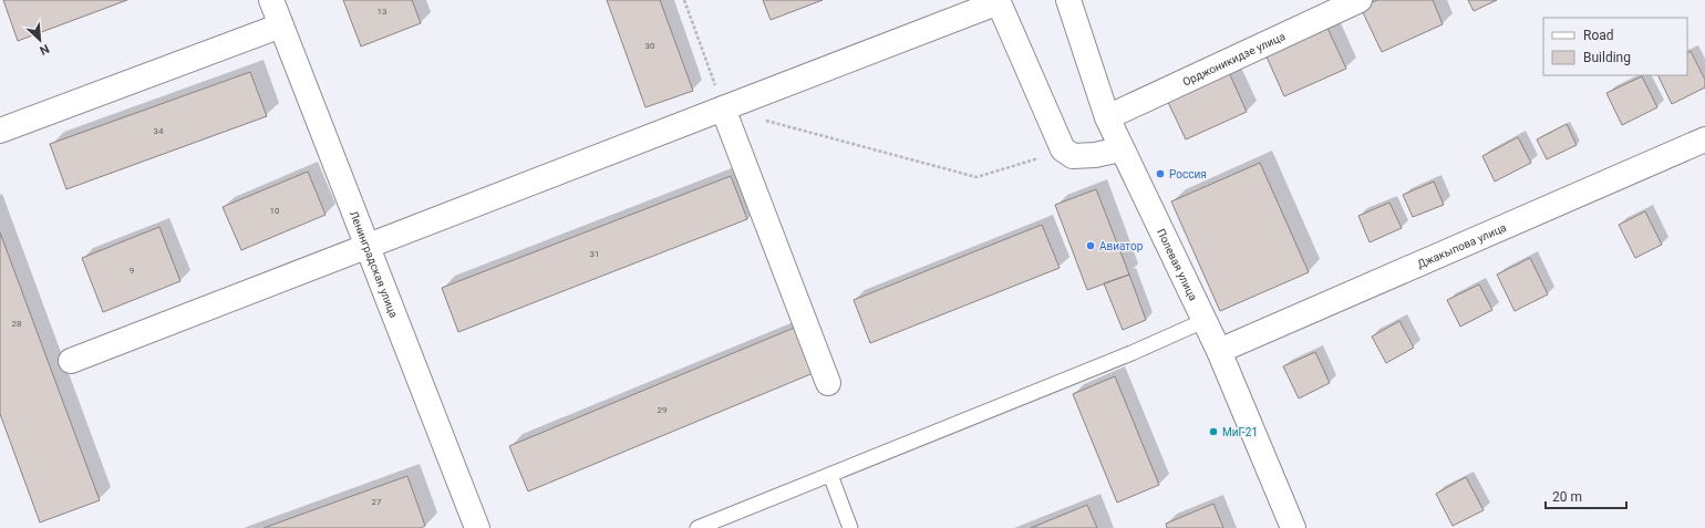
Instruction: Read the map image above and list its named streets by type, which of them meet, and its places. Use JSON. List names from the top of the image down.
{
  "streets": {
    "street": [
      "Орджоникидзе улица",
      "Джакыпова улица",
      "Ленинградская улица",
      "Полевая улица"
    ]
  },
  "crossings": [
    ["Орджоникидзе улица", "Полевая улица"],
    ["Джакыпова улица", "Полевая улица"]
  ],
  "places": ["Россия", "Авиатор", "МиГ-21"],
  "house_numbers": [
    "13",
    "30",
    "34",
    "10",
    "31",
    "9",
    "28",
    "29",
    "27"
  ],
  "legend": ["Road", "Building"],
  "scale_bar": "20 m",
  "north": "bottom right"
}
